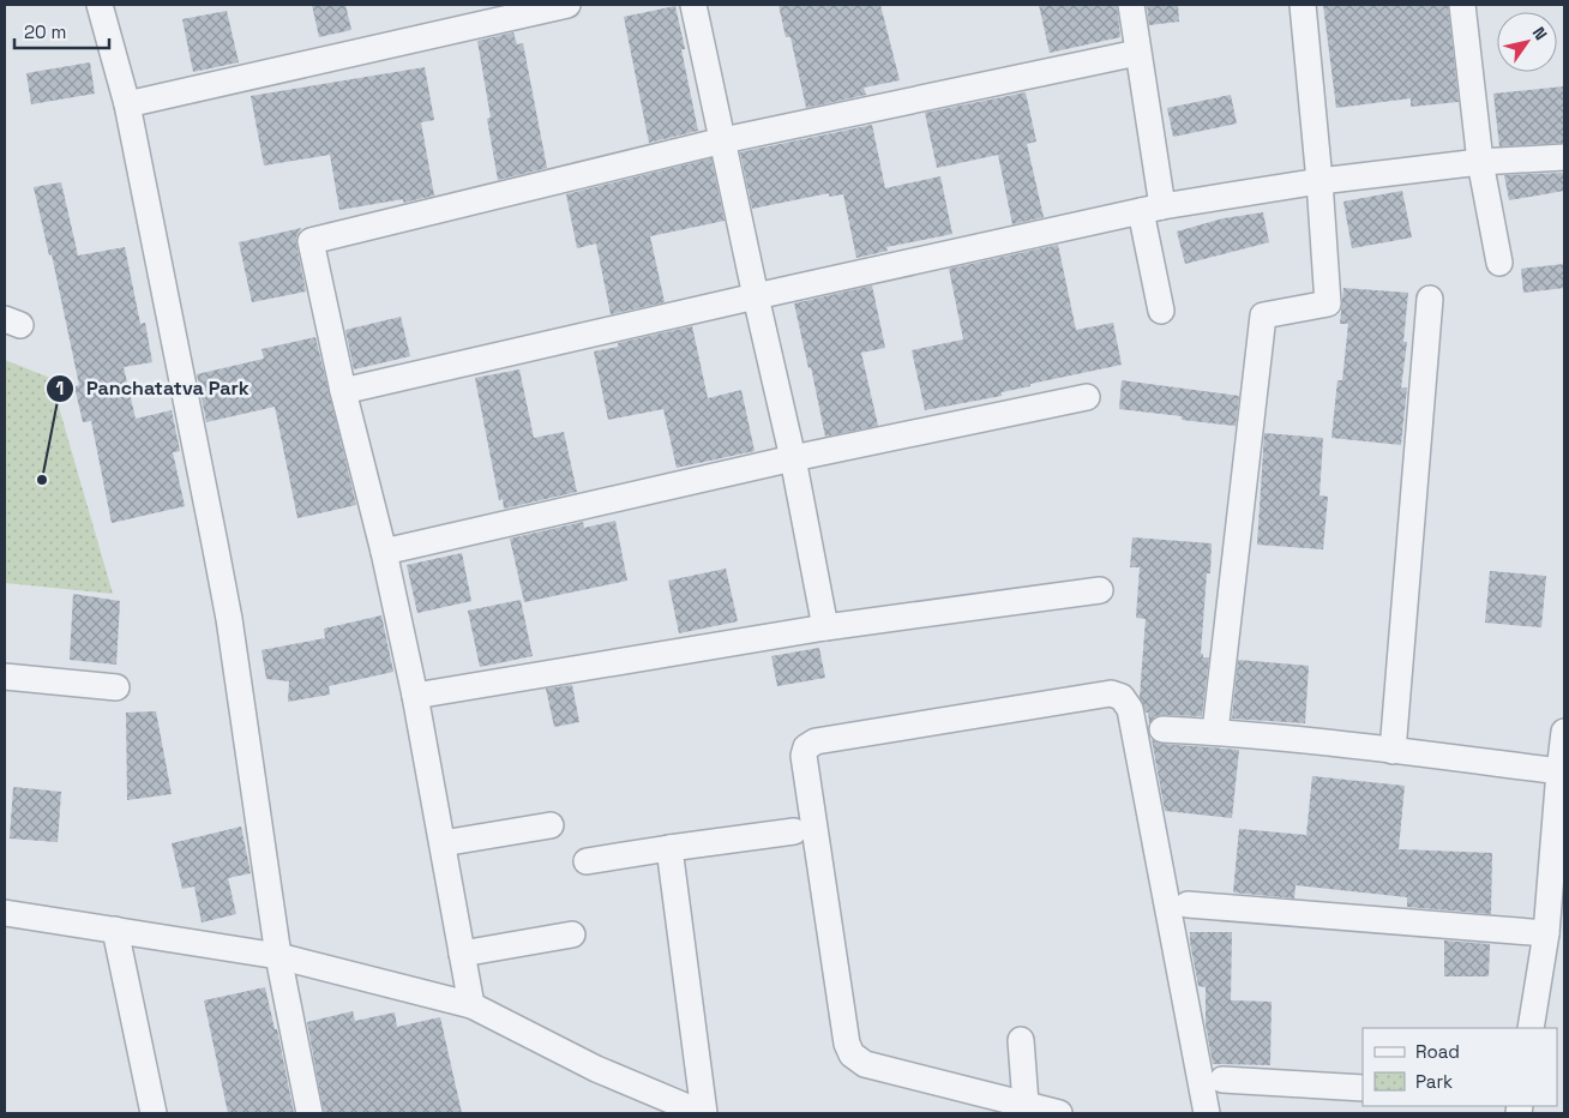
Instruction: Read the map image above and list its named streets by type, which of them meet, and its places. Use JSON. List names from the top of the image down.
{
  "places": ["Panchatatva Park"],
  "legend": ["Road", "Park"],
  "scale_bar": "20 m",
  "north": "top right"
}
